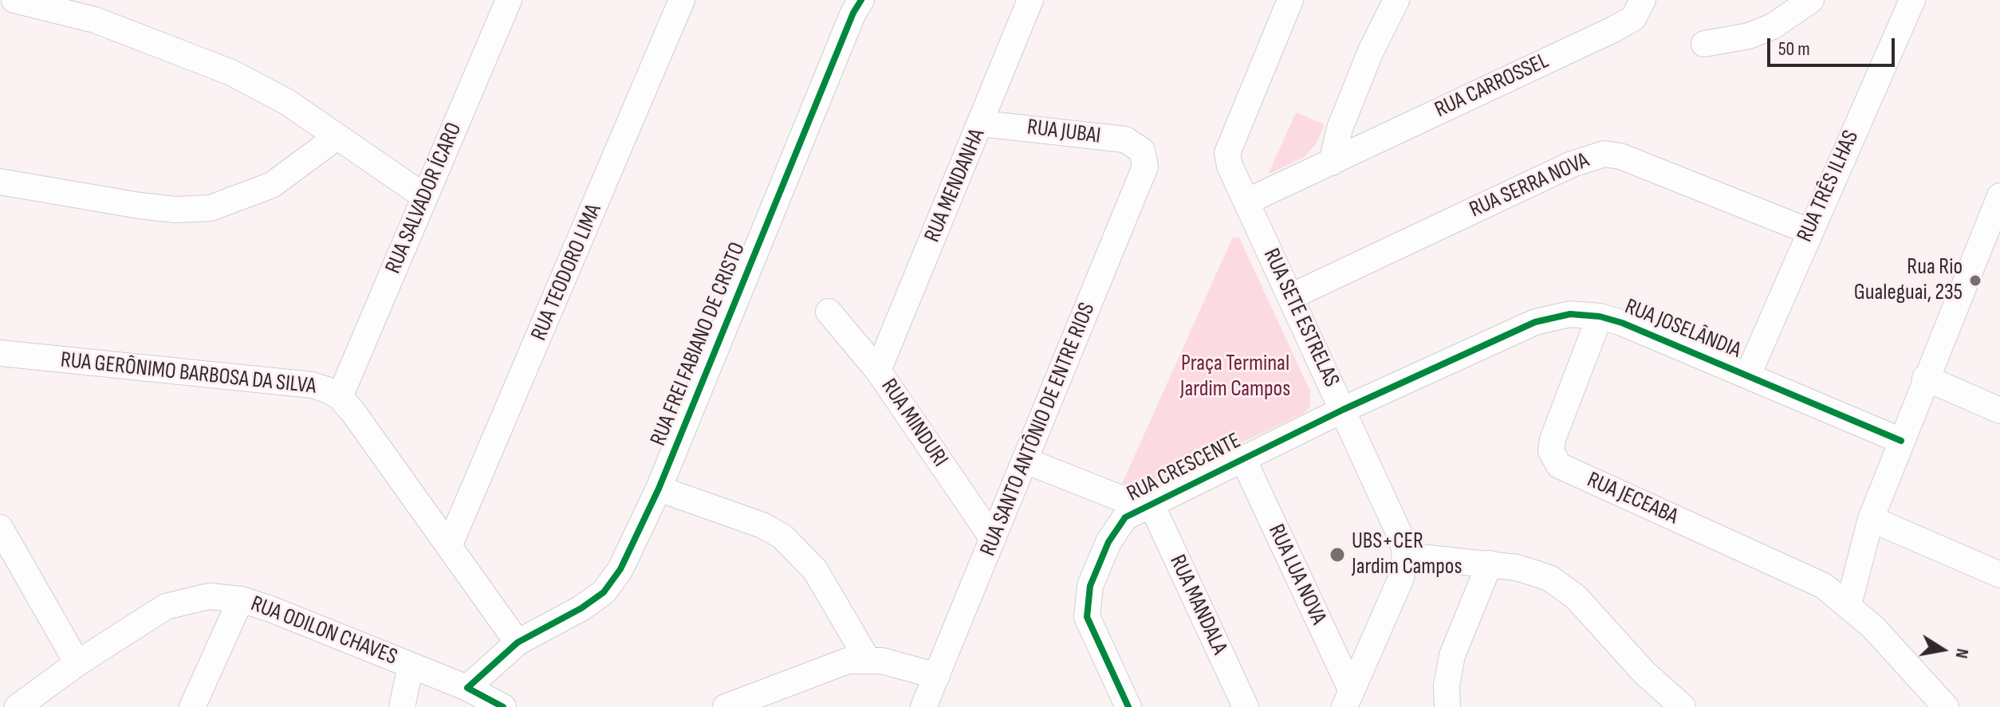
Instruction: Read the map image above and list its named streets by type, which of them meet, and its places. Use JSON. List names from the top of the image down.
{
  "streets": {
    "street": [
      "RUA CARROSSEL",
      "RUA JUBAI",
      "RUA MENDANHA",
      "RUA SERRA NOVA",
      "RUA TRÊS ILHAS",
      "RUA SALVADOR ÍCARO",
      "RUA TEODORO LIMA",
      "RUA SETE ESTRELAS",
      "RUA JOSELÂNDIA",
      "RUA FREI FABIANO DE CRISTO",
      "RUA GERÔNIMO BARBOSA DA SILVA",
      "RUA MINDURI",
      "RUA SANTO ANTÔNIO DE ENTRE RIOS",
      "RUA CRESCENTE",
      "RUA JECEABA",
      "RUA LUA NOVA",
      "RUA MANDALA",
      "RUA ODILON CHAVES"
    ]
  },
  "crossings": [
    ["RUA CARROSSEL", "RUA SETE ESTRELAS"],
    ["RUA JUBAI", "RUA MENDANHA"],
    ["RUA JUBAI", "RUA SANTO ANTÔNIO DE ENTRE RIOS"],
    ["RUA MENDANHA", "RUA MINDURI"],
    ["RUA SERRA NOVA", "RUA TRÊS ILHAS"],
    ["RUA SERRA NOVA", "RUA SETE ESTRELAS"],
    ["RUA TRÊS ILHAS", "RUA JOSELÂNDIA"],
    ["RUA SALVADOR ÍCARO", "RUA GERÔNIMO BARBOSA DA SILVA"],
    ["RUA TEODORO LIMA", "RUA GERÔNIMO BARBOSA DA SILVA"],
    ["RUA SETE ESTRELAS", "RUA JOSELÂNDIA"],
    ["RUA SETE ESTRELAS", "RUA CRESCENTE"],
    ["RUA SETE ESTRELAS", "RUA LUA NOVA"],
    ["RUA JOSELÂNDIA", "RUA CRESCENTE"],
    ["RUA JOSELÂNDIA", "RUA JECEABA"],
    ["RUA FREI FABIANO DE CRISTO", "RUA GERÔNIMO BARBOSA DA SILVA"],
    ["RUA FREI FABIANO DE CRISTO", "RUA ODILON CHAVES"],
    ["RUA MINDURI", "RUA SANTO ANTÔNIO DE ENTRE RIOS"],
    ["RUA CRESCENTE", "RUA LUA NOVA"],
    ["RUA CRESCENTE", "RUA MANDALA"]
  ],
  "parks": ["Praça Terminal Jardim Campos"],
  "places": ["Rua Rio Gualeguai, 235", "UBS+CER Jardim Campos"],
  "scale_bar": "50 m",
  "north": "right"
}
